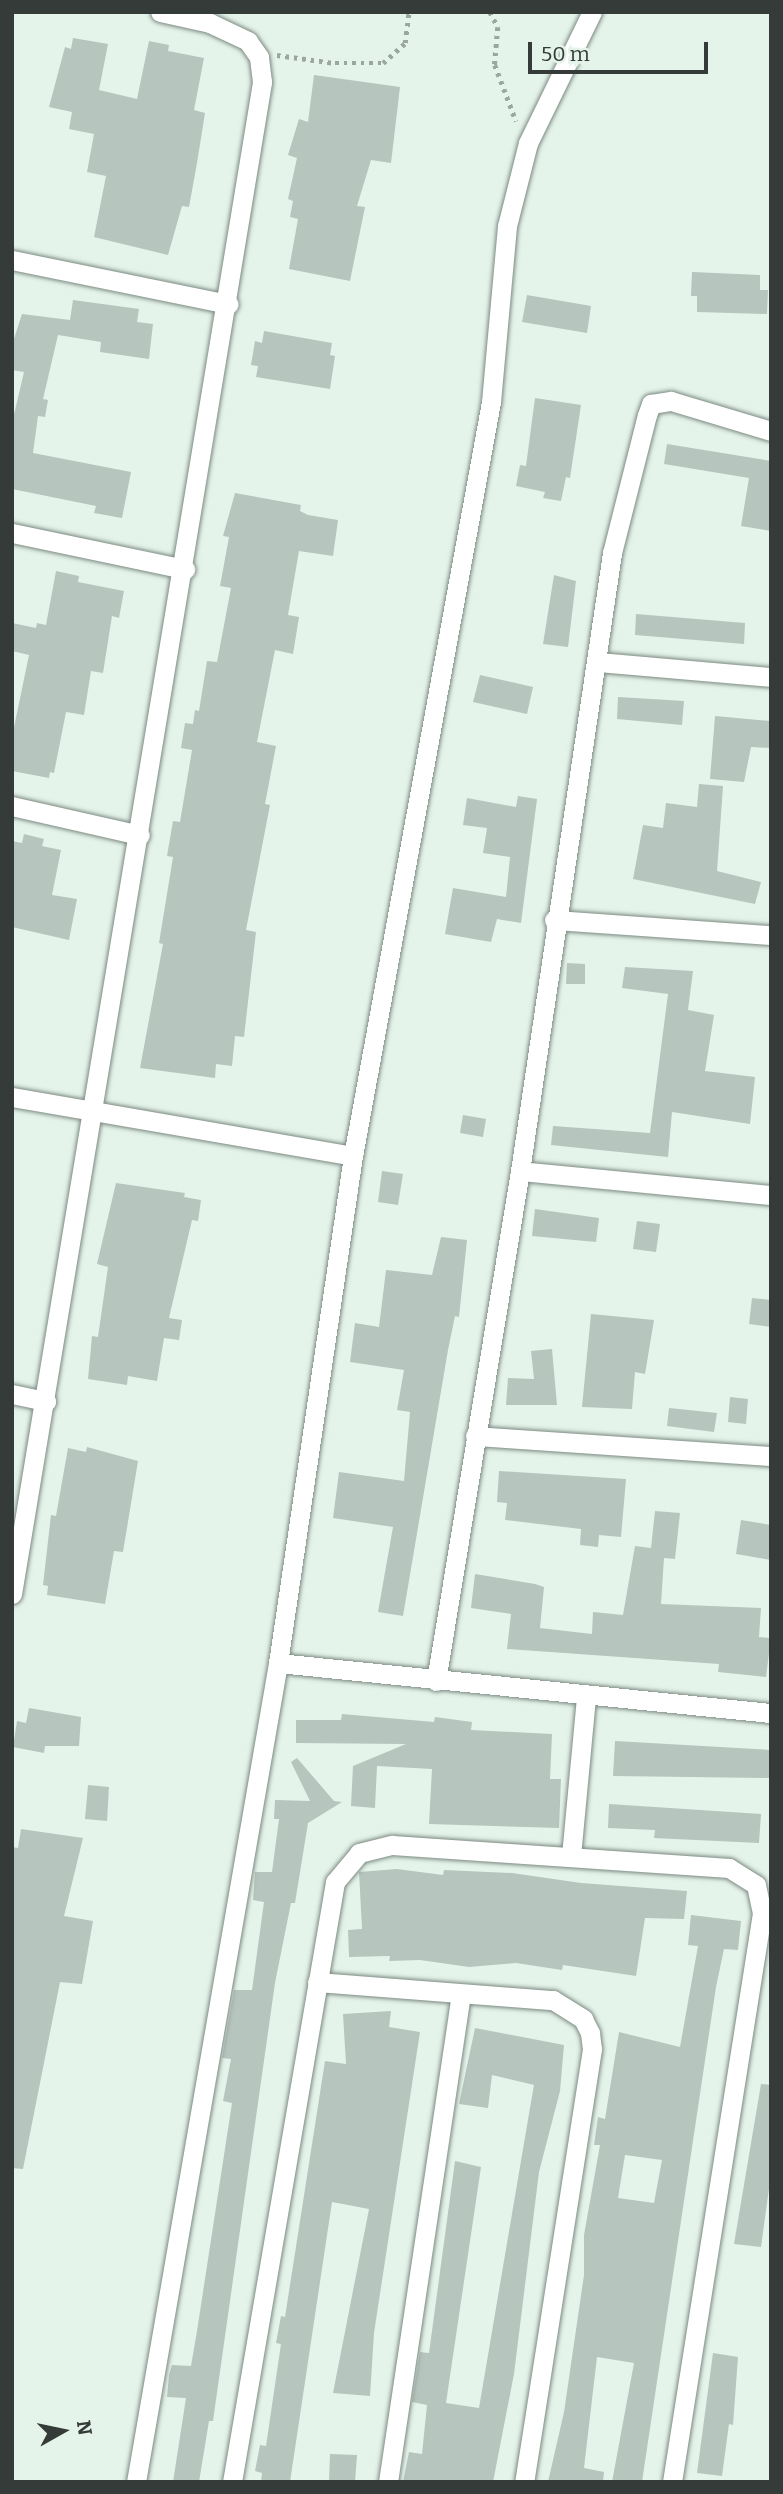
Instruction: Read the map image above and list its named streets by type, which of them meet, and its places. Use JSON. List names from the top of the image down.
{
  "scale_bar": "50 m",
  "north": "right"
}
